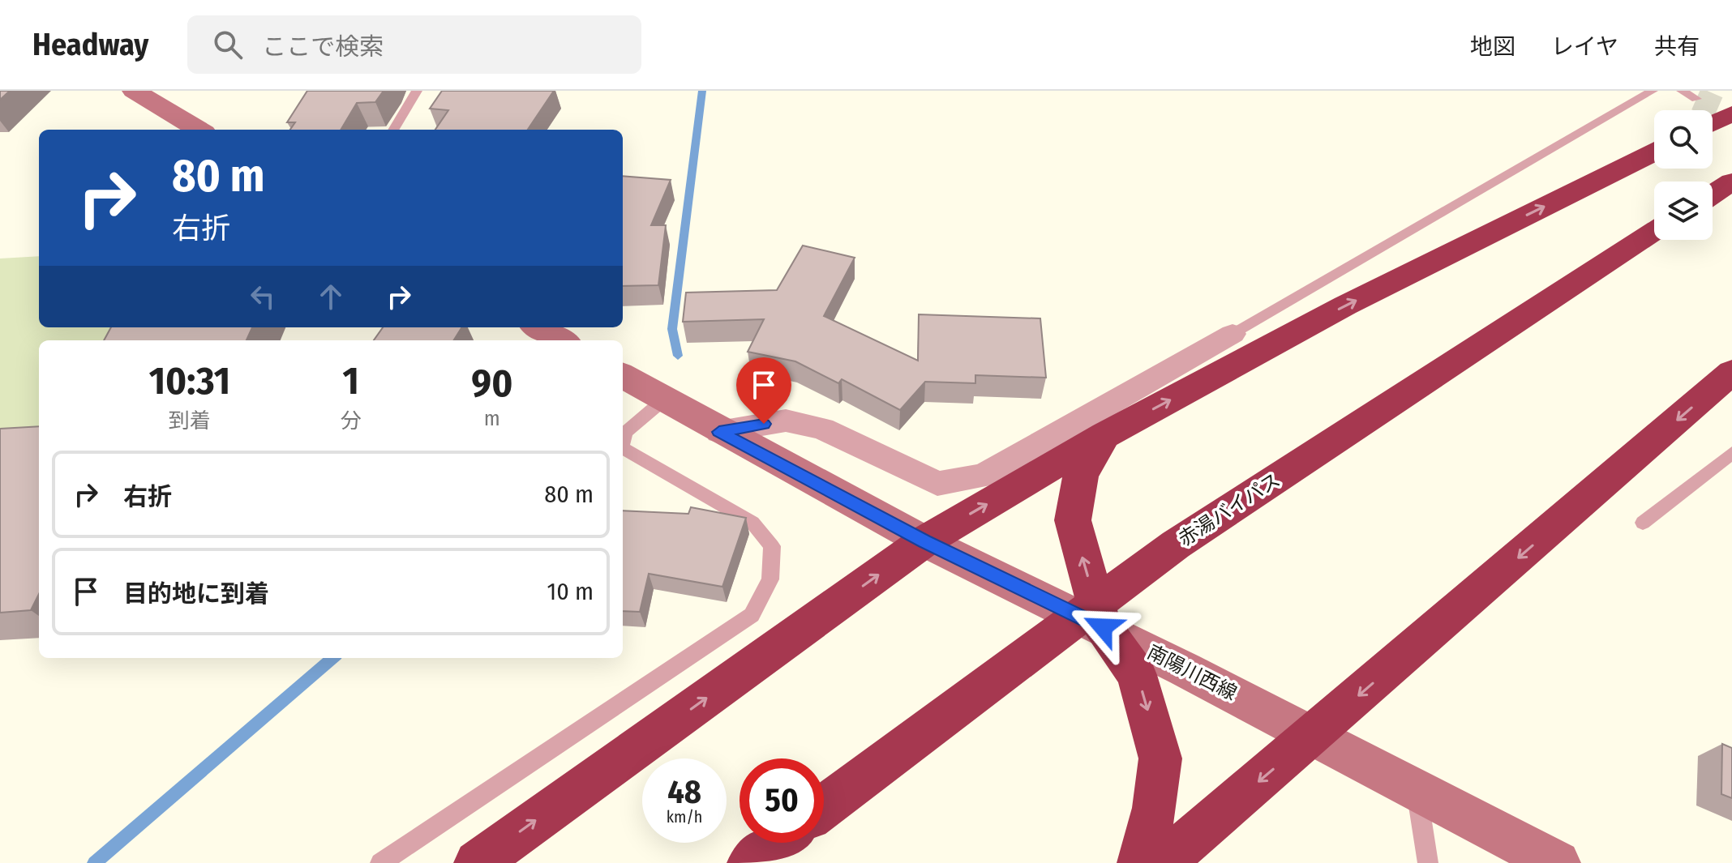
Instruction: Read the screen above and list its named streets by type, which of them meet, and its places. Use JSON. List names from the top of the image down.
{
  "streets": {
    "highway": ["赤湯バイパス"],
    "main road": ["南陽川西線"]
  },
  "page": {
    "header": "Headway",
    "search": "ここで検索",
    "nav": ["地図", "レイヤ", "共有"],
    "turn": ["80 m", "右折"],
    "eta": [
      "10:31",
      "到着",
      "1",
      "分",
      "90",
      "m"
    ],
    "list": [
      {
        "name": "右折",
        "value": "80 m"
      },
      {
        "name": "目的地に到着",
        "value": "10 m"
      }
    ],
    "speed": "48 km/h",
    "limit": "50"
  }
}
